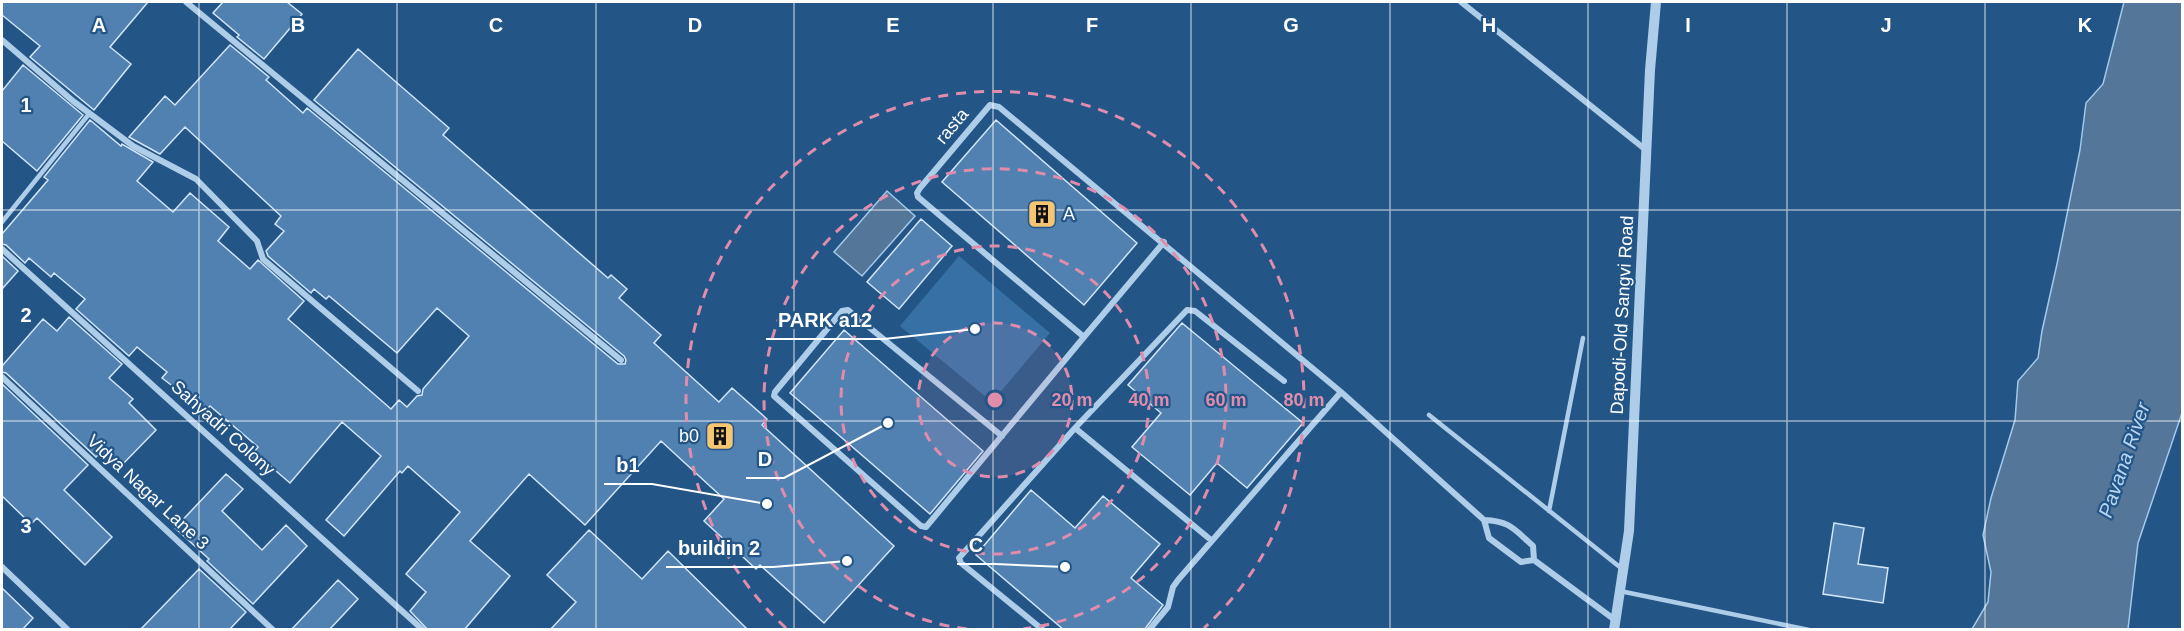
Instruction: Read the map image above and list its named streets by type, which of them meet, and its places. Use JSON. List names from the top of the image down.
{
  "streets": {
    "street": [
      "rasta",
      "Dapodi-Old Sangvi Road",
      "Sahyadri Colony",
      "Vidya Nagar Lane 3"
    ]
  },
  "water": ["Pavana River"],
  "places": {
    "building": ["A", "b0"],
    "other": [
      "PARK a12",
      "D",
      "b1",
      "buildin 2",
      "C"
    ]
  },
  "grid": {
    "columns": [
      "A",
      "B",
      "C",
      "D",
      "E",
      "F",
      "G",
      "H",
      "I",
      "J",
      "K"
    ],
    "rows": ["1", "2", "3"]
  },
  "rings": [
    "20 m",
    "40 m",
    "60 m",
    "80 m"
  ]
}
